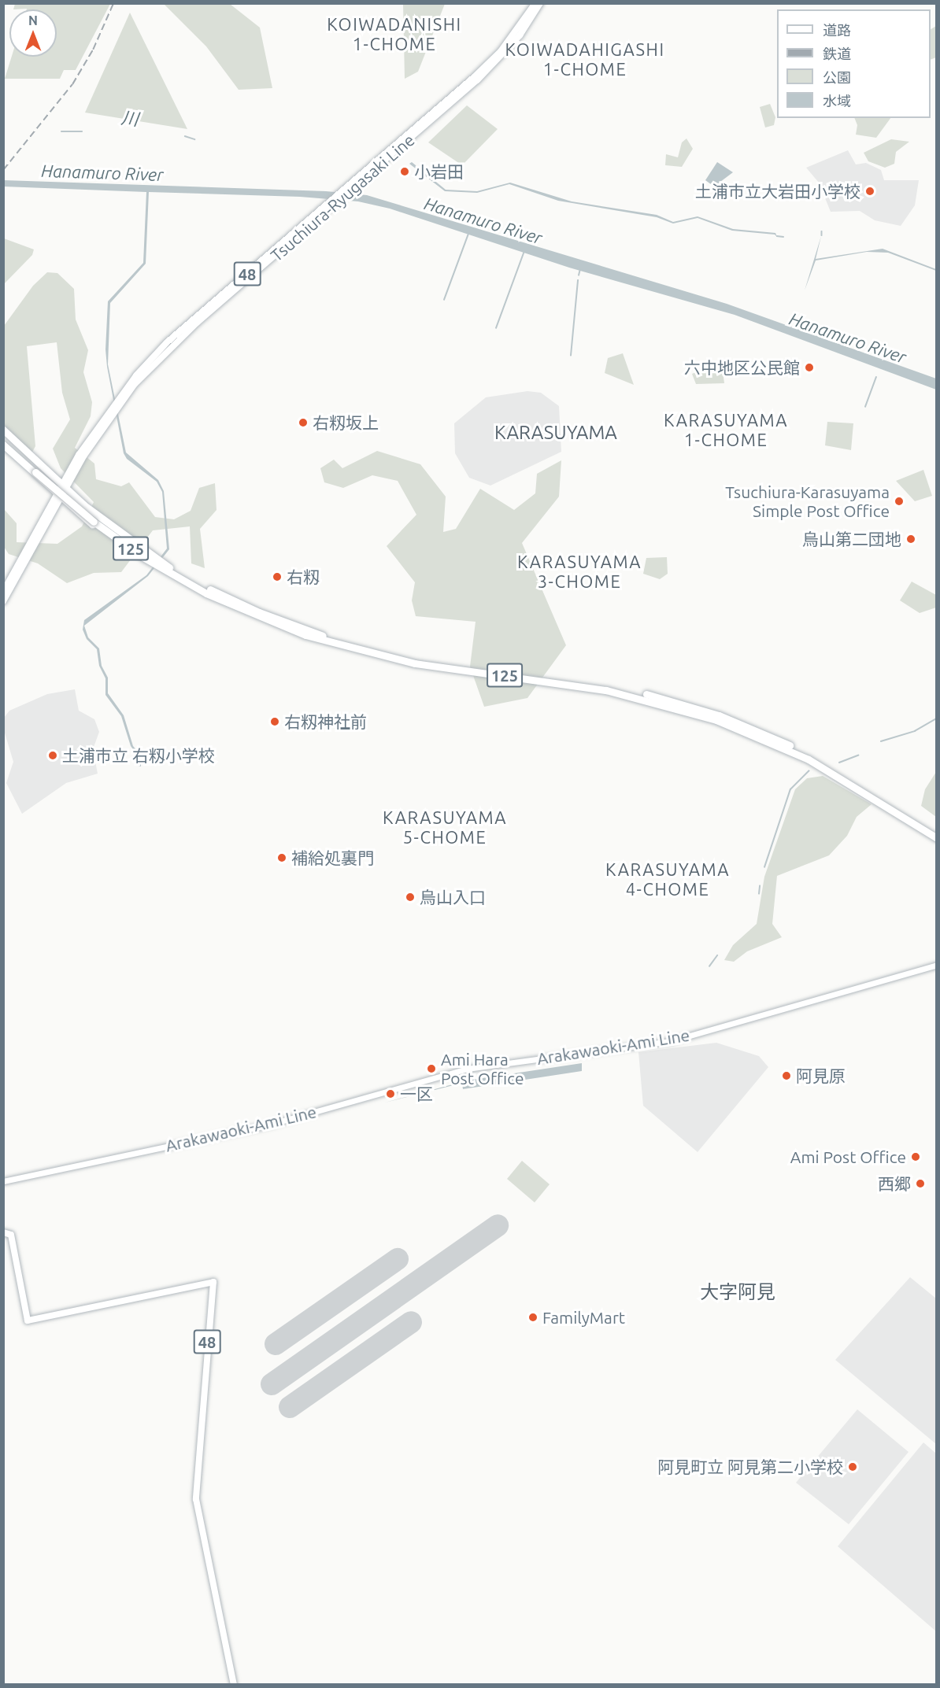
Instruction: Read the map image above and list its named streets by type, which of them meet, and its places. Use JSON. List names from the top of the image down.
{
  "streets": {
    "highway": ["125"],
    "main road": ["Tsuchiura-Ryugasaki Line", "48", "Arakawaoki-Ami Line"]
  },
  "districts": [
    "KOIWADANISHI 1-CHOME",
    "KOIWADAHIGASHI 1-CHOME",
    "KARASUYAMA 1-CHOME",
    "KARASUYAMA",
    "KARASUYAMA 3-CHOME",
    "KARASUYAMA 5-CHOME",
    "KARASUYAMA 4-CHOME",
    "大字阿見"
  ],
  "water": ["川", "Hanamuro River"],
  "places": [
    "小岩田",
    "土浦市立大岩田小学校",
    "六中地区公民館",
    "右籾坂上",
    "Tsuchiura-Karasuyama Simple Post Office",
    "烏山第二団地",
    "右籾",
    "右籾神社前",
    "土浦市立 右籾小学校",
    "補給処裏門",
    "烏山入口",
    "Ami Hara Post Office",
    "阿見原",
    "一区",
    "Ami Post Office",
    "西郷",
    "FamilyMart",
    "阿見町立 阿見第二小学校"
  ],
  "legend": [
    "道路",
    "鉄道",
    "公園",
    "水域"
  ],
  "north": "top"
}
